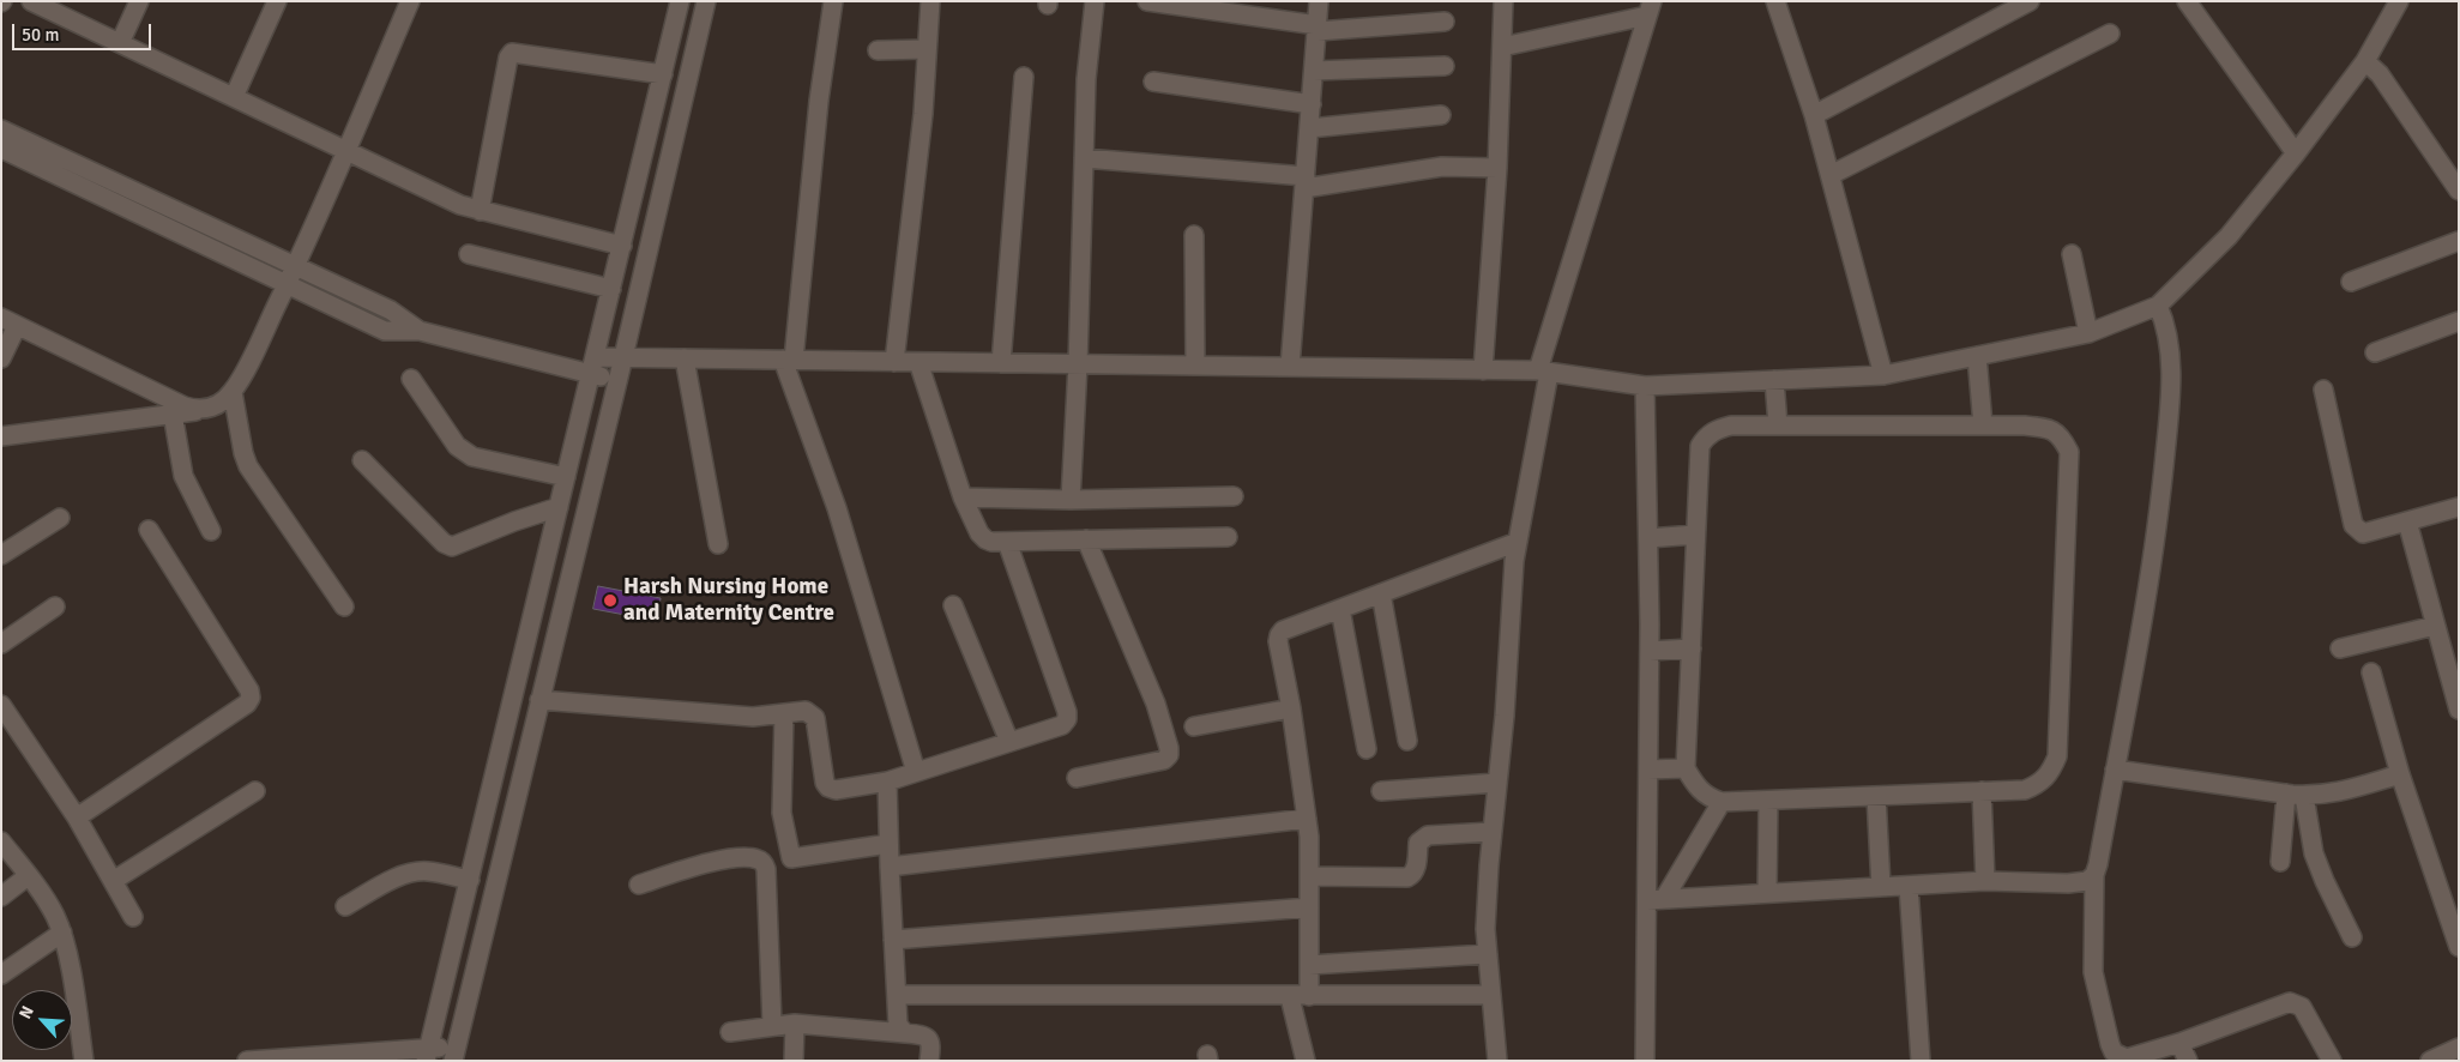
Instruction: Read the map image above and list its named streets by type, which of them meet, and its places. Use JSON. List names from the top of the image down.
{
  "places": ["Harsh Nursing Home and Maternity Centre"],
  "scale_bar": "50 m",
  "north": "top left"
}
